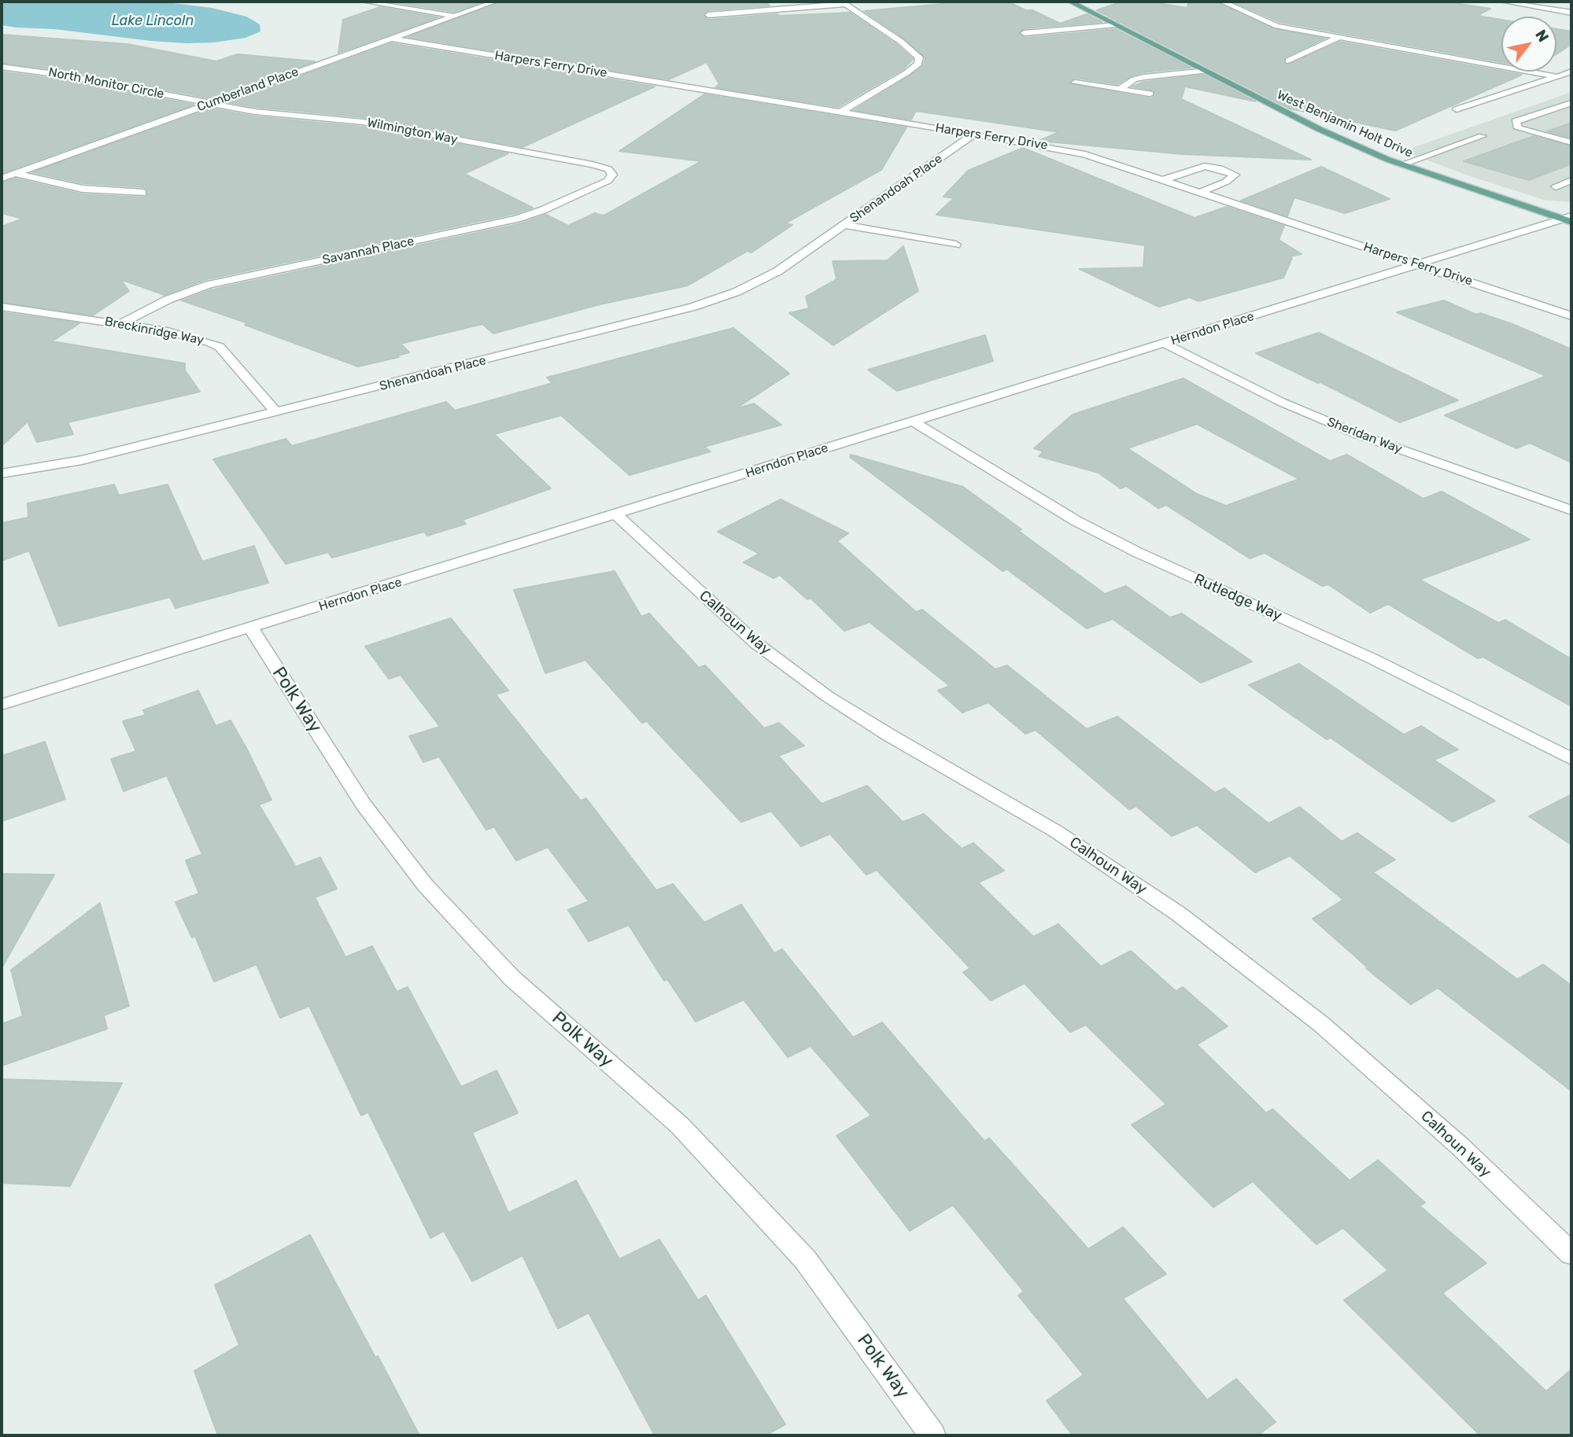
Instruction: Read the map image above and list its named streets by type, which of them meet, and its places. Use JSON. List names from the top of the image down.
{
  "streets": {
    "main road": ["West Benjamin Holt Drive"],
    "street": [
      "Harpers Ferry Drive",
      "North Monitor Circle",
      "Cumberland Place",
      "Wilmington Way",
      "Shenandoah Place",
      "Savannah Place",
      "Herndon Place",
      "Breckinridge Way",
      "Sheridan Way",
      "Rutledge Way",
      "Calhoun Way",
      "Polk Way"
    ]
  },
  "crossings": [
    ["Harpers Ferry Drive", "Cumberland Place"],
    ["Harpers Ferry Drive", "Shenandoah Place"],
    ["Harpers Ferry Drive", "Herndon Place"],
    ["North Monitor Circle", "Cumberland Place"],
    ["North Monitor Circle", "Wilmington Way"],
    ["Cumberland Place", "Wilmington Way"],
    ["West Benjamin Holt Drive", "Herndon Place"],
    ["Wilmington Way", "Savannah Place"],
    ["Shenandoah Place", "Breckinridge Way"],
    ["Savannah Place", "Breckinridge Way"],
    ["Herndon Place", "Sheridan Way"],
    ["Herndon Place", "Rutledge Way"],
    ["Herndon Place", "Calhoun Way"],
    ["Herndon Place", "Polk Way"]
  ],
  "water": ["Lake Lincoln"],
  "north": "top right"
}
